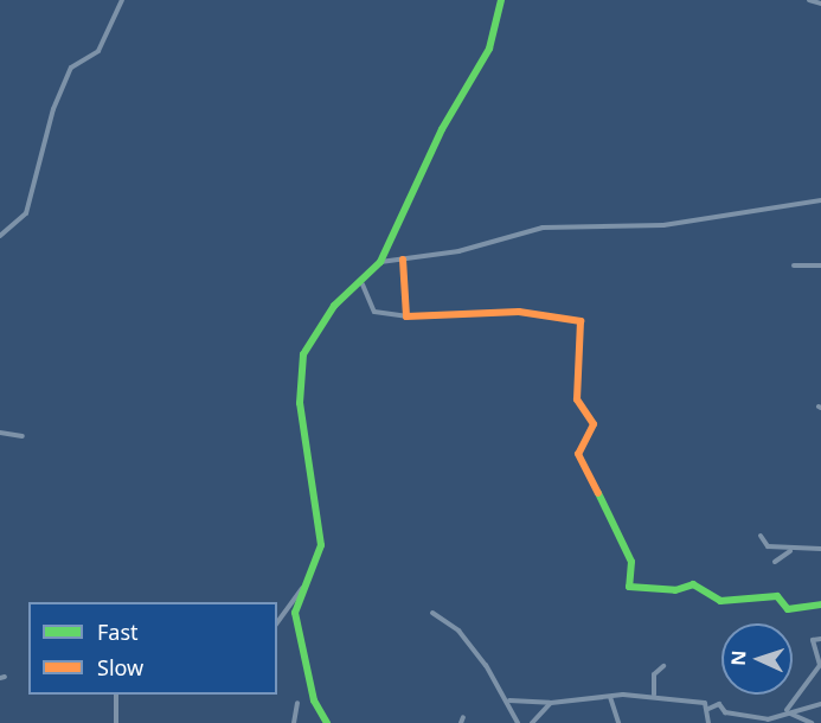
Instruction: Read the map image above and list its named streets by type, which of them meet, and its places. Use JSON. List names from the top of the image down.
{
  "legend": ["Fast", "Slow"],
  "north": "left"
}
